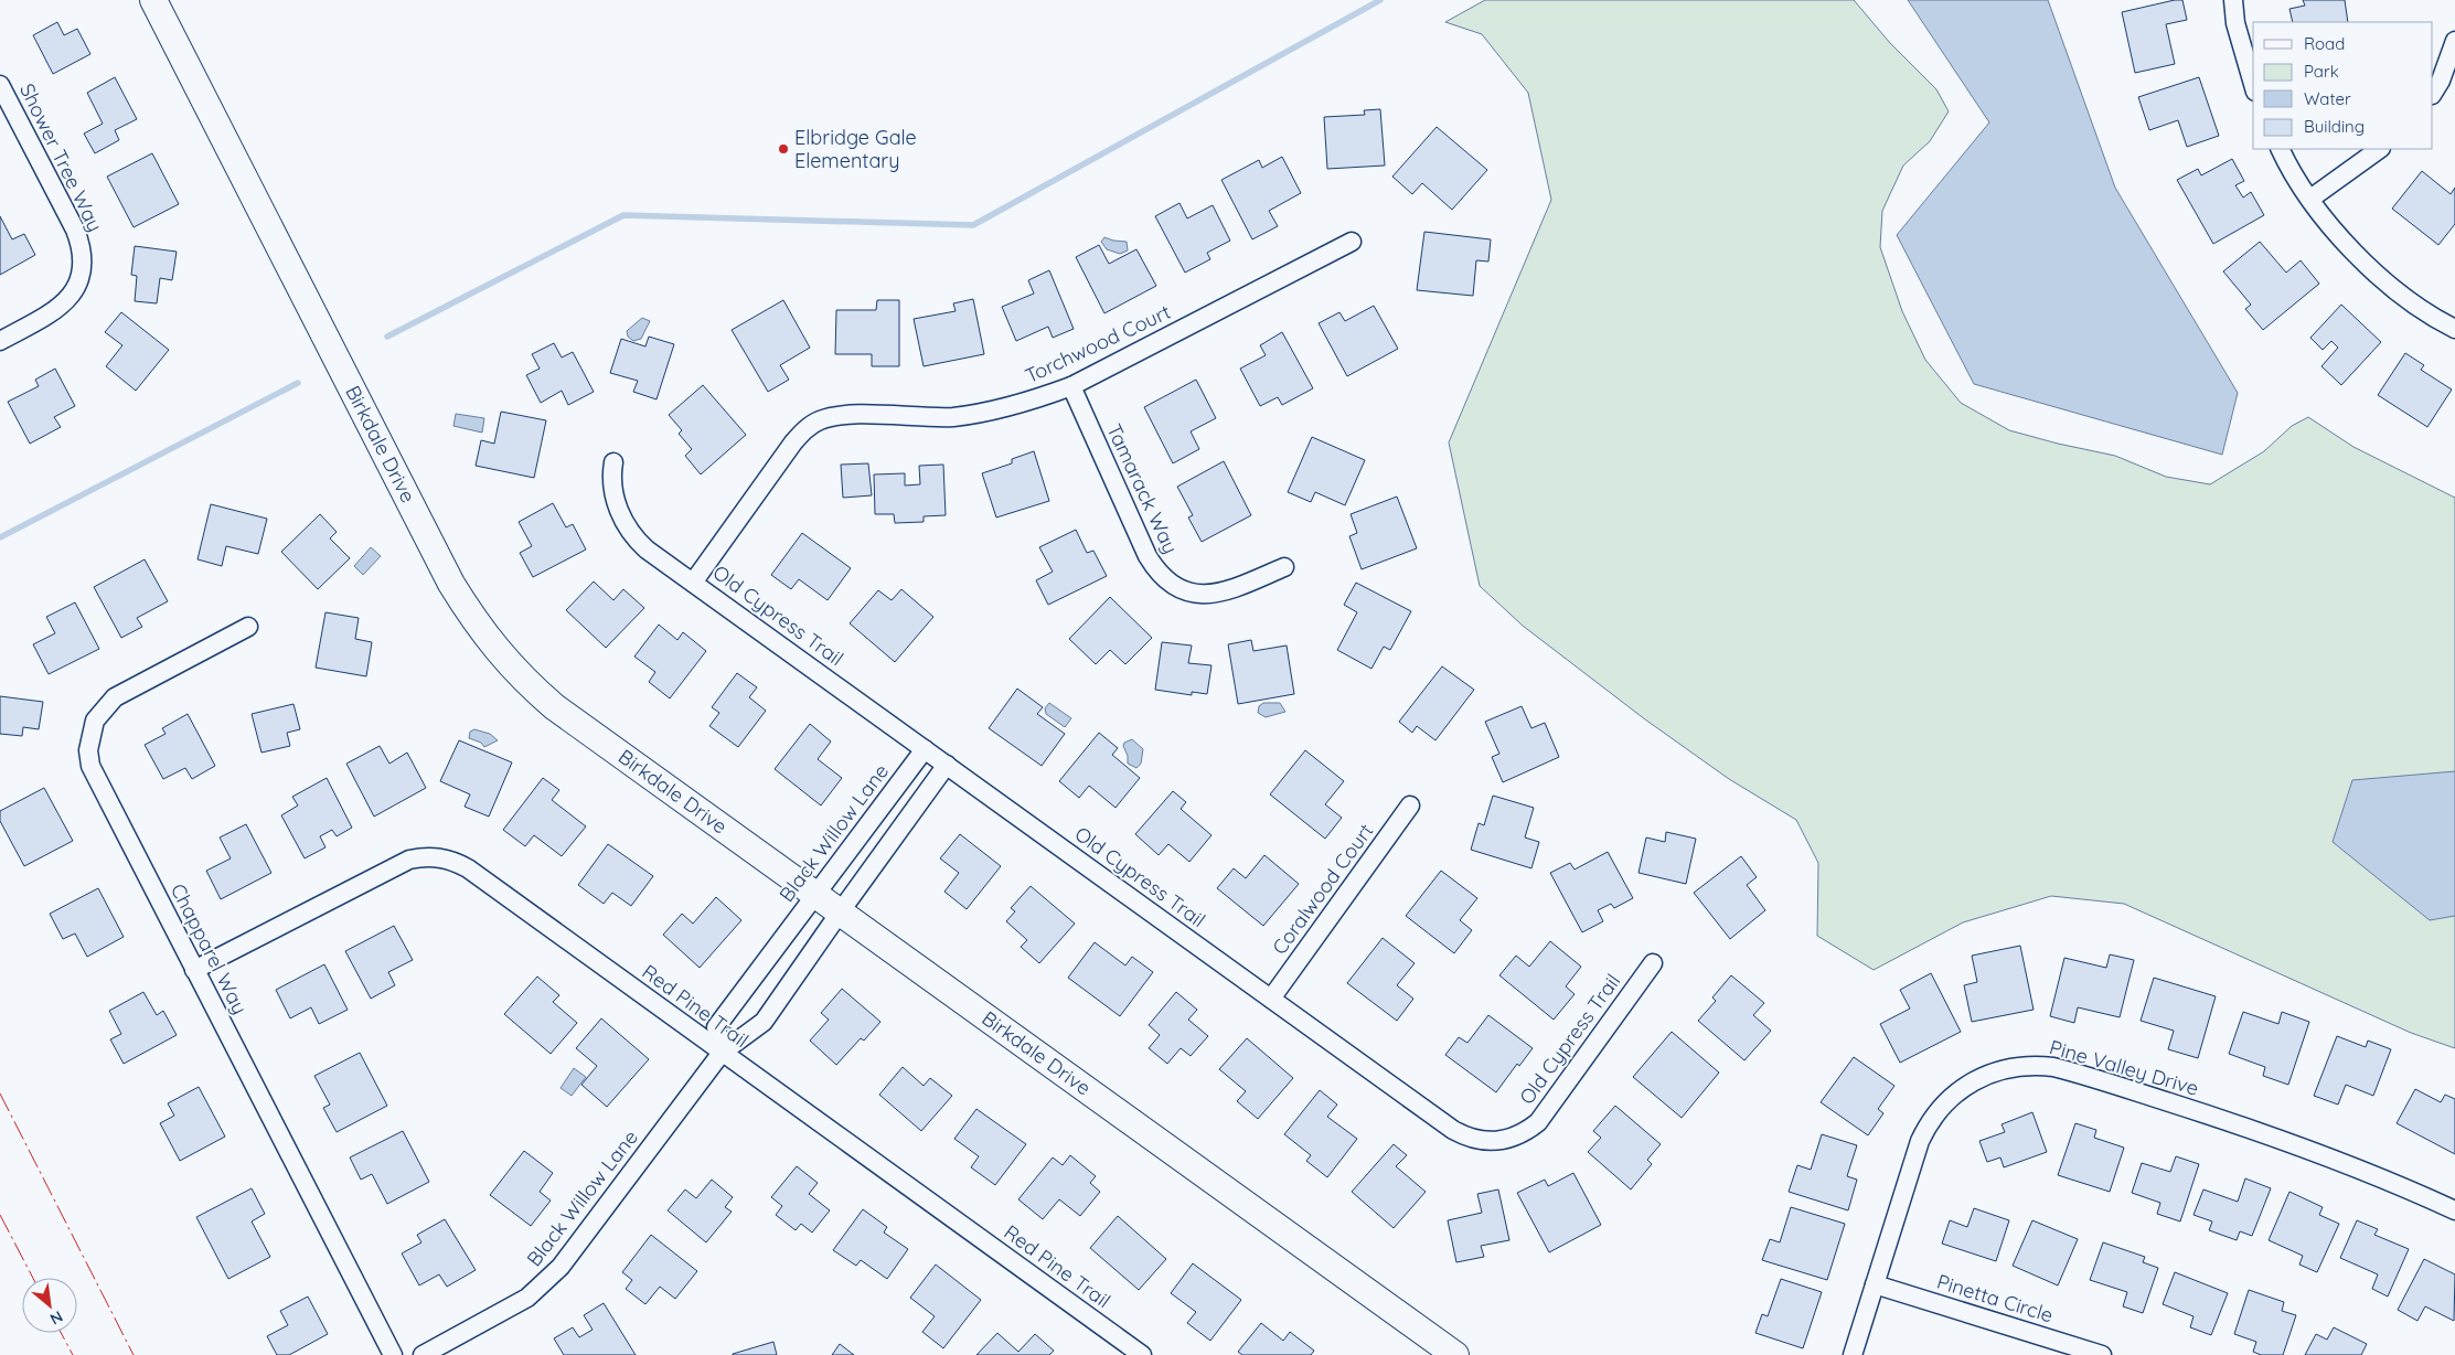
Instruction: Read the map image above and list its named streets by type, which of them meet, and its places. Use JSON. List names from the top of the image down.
{
  "streets": {
    "street": [
      "Shower Tree Way",
      "Torchwood Court",
      "Birkdale Drive",
      "Tamarack Way",
      "Old Cypress Trail",
      "Black Willow Lane",
      "Coralwood Court",
      "Chapparel Way",
      "Red Pine Trail",
      "Pine Valley Drive",
      "Pinetta Circle"
    ]
  },
  "crossings": [
    ["Torchwood Court", "Tamarack Way"],
    ["Torchwood Court", "Old Cypress Trail"],
    ["Birkdale Drive", "Black Willow Lane"],
    ["Old Cypress Trail", "Black Willow Lane"],
    ["Old Cypress Trail", "Coralwood Court"],
    ["Black Willow Lane", "Red Pine Trail"],
    ["Chapparel Way", "Red Pine Trail"],
    ["Pine Valley Drive", "Pinetta Circle"]
  ],
  "places": ["Elbridge Gale Elementary"],
  "legend": [
    "Road",
    "Park",
    "Water",
    "Building"
  ],
  "north": "bottom right"
}
